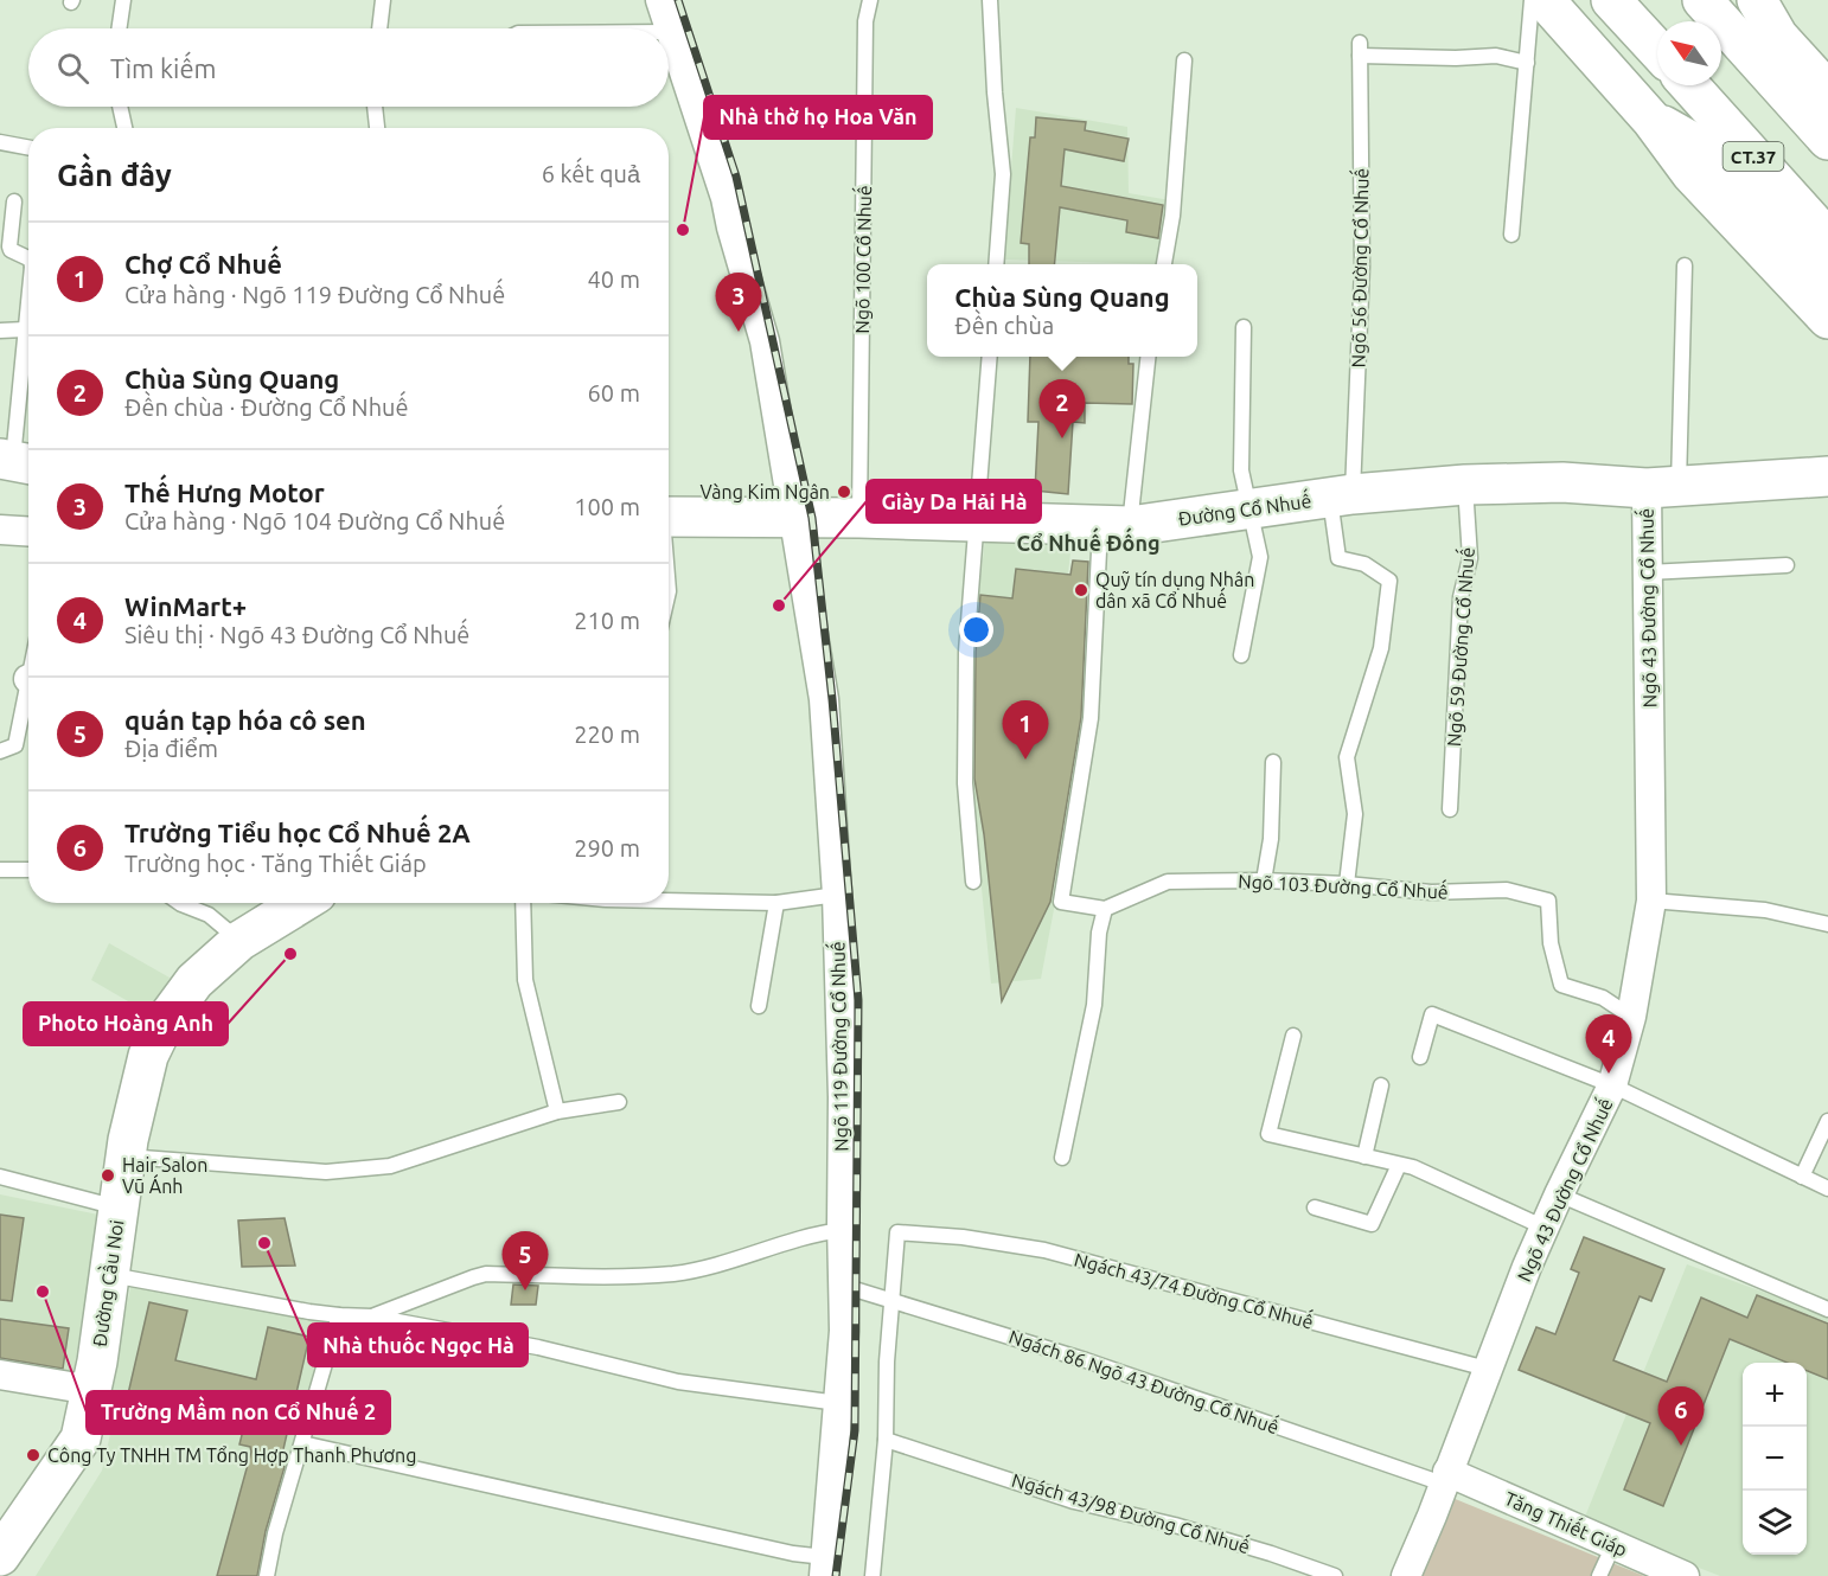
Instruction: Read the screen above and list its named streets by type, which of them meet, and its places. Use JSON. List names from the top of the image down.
{
  "streets": {
    "main road": ["CT.37", "Đường Cổ Nhuế", "Đường Cầu Noi"],
    "street": ["Ngõ 43 Đường Cổ Nhuế", "Ngõ 119 Đường Cổ Nhuế", "Tăng Thiết Giáp"],
    "lane": [
      "Ngõ 100 Cổ Nhuế",
      "Ngõ 56 Đường Cổ Nhuế",
      "Ngõ 59 Đường Cổ Nhuế",
      "Ngõ 103 Đường Cổ Nhuế",
      "Ngách 43/74 Đường Cổ Nhuế",
      "Ngách 86 Ngõ 43 Đường Cổ Nhuế",
      "Ngách 43/98 Đường Cổ Nhuế"
    ]
  },
  "crossings": [
    ["Ngõ 100 Cổ Nhuế", "Đường Cổ Nhuế"],
    ["Ngõ 56 Đường Cổ Nhuế", "Đường Cổ Nhuế"],
    ["Ngõ 56 Đường Cổ Nhuế", "Ngõ 103 Đường Cổ Nhuế"],
    ["Đường Cổ Nhuế", "Ngõ 43 Đường Cổ Nhuế"],
    ["Đường Cổ Nhuế", "Ngõ 59 Đường Cổ Nhuế"],
    ["Đường Cổ Nhuế", "Ngõ 119 Đường Cổ Nhuế"],
    ["Ngõ 43 Đường Cổ Nhuế", "Ngõ 103 Đường Cổ Nhuế"],
    ["Ngõ 43 Đường Cổ Nhuế", "Ngách 43/74 Đường Cổ Nhuế"],
    ["Ngõ 43 Đường Cổ Nhuế", "Ngách 86 Ngõ 43 Đường Cổ Nhuế"],
    ["Ngõ 43 Đường Cổ Nhuế", "Tăng Thiết Giáp"],
    ["Ngõ 119 Đường Cổ Nhuế", "Ngách 86 Ngõ 43 Đường Cổ Nhuế"],
    ["Ngách 43/74 Đường Cổ Nhuế", "Ngách 86 Ngõ 43 Đường Cổ Nhuế"],
    ["Ngách 86 Ngõ 43 Đường Cổ Nhuế", "Tăng Thiết Giáp"]
  ],
  "districts": ["Cổ Nhuế Đống"],
  "places": [
    "Nhà thờ họ Hoa Văn",
    "Vàng Kim Ngân",
    "Quỹ tín dụng Nhân dân xã Cổ Nhuế",
    "Giày Da Hải Hà",
    "Photo Hoàng Anh",
    "Hair Salon Vũ Ánh",
    "Nhà thuốc Ngọc Hà",
    "Trường Mầm non Cổ Nhuế 2",
    "Công Ty TNHH TM Tổng Hợp Thanh Phương"
  ],
  "north": "top left",
  "page": {
    "search": "Tìm kiếm",
    "heading": ["Gần đây", "6 kết quả"],
    "list": [
      {
        "mark": "1",
        "name": "Chợ Cổ Nhuế",
        "note": "Cửa hàng · Ngõ 119 Đường Cổ Nhuế",
        "value": "40 m"
      },
      {
        "mark": "2",
        "name": "Chùa Sùng Quang",
        "note": "Đền chùa · Đường Cổ Nhuế",
        "value": "60 m"
      },
      {
        "mark": "3",
        "name": "Thế Hưng Motor",
        "note": "Cửa hàng · Ngõ 104 Đường Cổ Nhuế",
        "value": "100 m"
      },
      {
        "mark": "4",
        "name": "WinMart+",
        "note": "Siêu thị · Ngõ 43 Đường Cổ Nhuế",
        "value": "210 m"
      },
      {
        "mark": "5",
        "name": "quán tạp hóa cô sen",
        "note": "Địa điểm",
        "value": "220 m"
      },
      {
        "mark": "6",
        "name": "Trường Tiểu học Cổ Nhuế 2A",
        "note": "Trường học · Tăng Thiết Giáp",
        "value": "290 m"
      }
    ],
    "popup": ["Chùa Sùng Quang", "Đền chùa"],
    "pins": [
      "3",
      "2",
      "1",
      "4",
      "5",
      "6"
    ],
    "map_buttons": ["+", "−"]
  }
}
